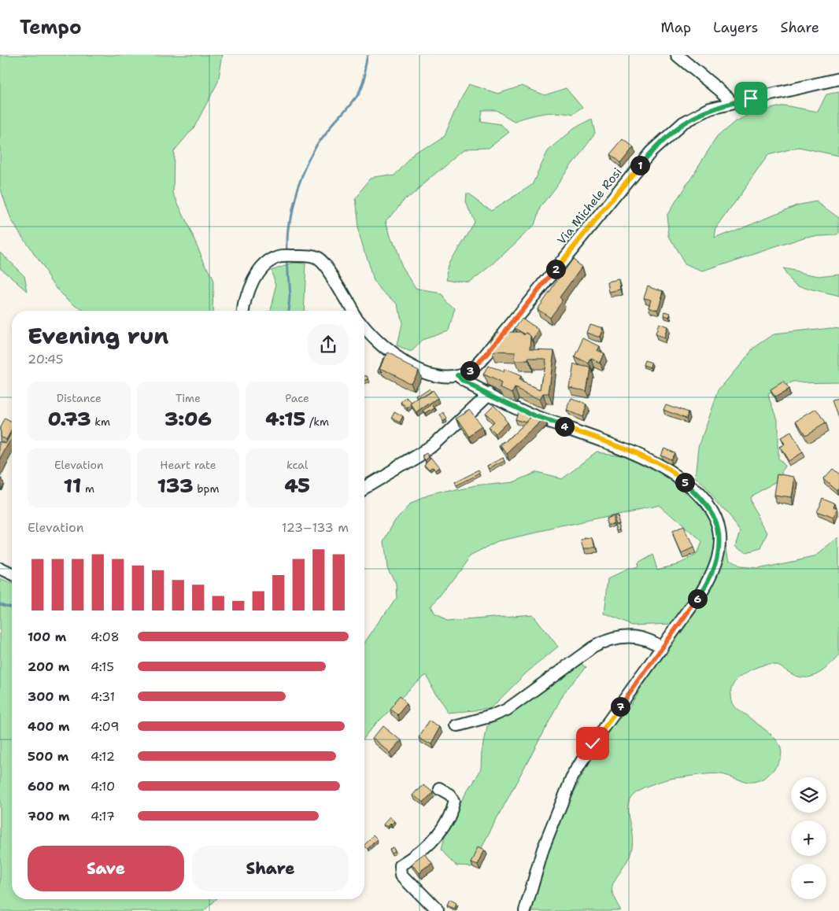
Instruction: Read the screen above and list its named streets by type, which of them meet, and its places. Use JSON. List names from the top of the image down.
{
  "streets": {
    "street": ["Via Michele Rosi"]
  },
  "page": {
    "header": "Tempo",
    "nav": ["Map", "Layers", "Share"],
    "pins": [
      "1",
      "2",
      "3",
      "4",
      "5",
      "6",
      "7"
    ],
    "heading": ["Evening run", "20:45"],
    "stats": [
      ["Distance", "0.73 km"],
      ["Time", "3:06"],
      ["Pace", "4:15 /km"],
      ["Elevation", "11 m"],
      ["Heart rate", "133 bpm"],
      ["kcal", "45"]
    ],
    "chart": ["Elevation", "123–133 m"],
    "list": [
      {
        "name": "100 m",
        "note": "4:08"
      },
      {
        "name": "200 m",
        "note": "4:15"
      },
      {
        "name": "300 m",
        "note": "4:31"
      },
      {
        "name": "400 m",
        "note": "4:09"
      },
      {
        "name": "500 m",
        "note": "4:12"
      },
      {
        "name": "600 m",
        "note": "4:10"
      },
      {
        "name": "700 m",
        "note": "4:17"
      }
    ],
    "map_buttons": ["+", "−"],
    "buttons": ["Save", "Share"]
  }
}
